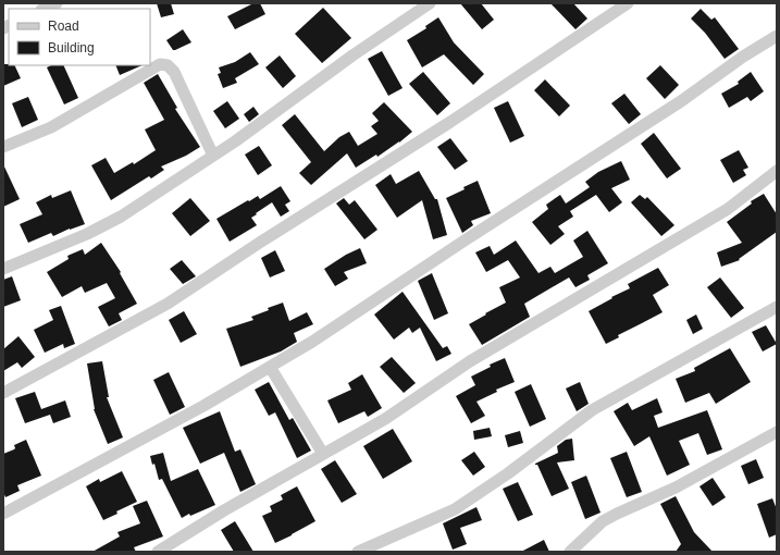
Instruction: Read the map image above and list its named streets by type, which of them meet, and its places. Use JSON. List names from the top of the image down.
{
  "legend": ["Road", "Building"]
}
